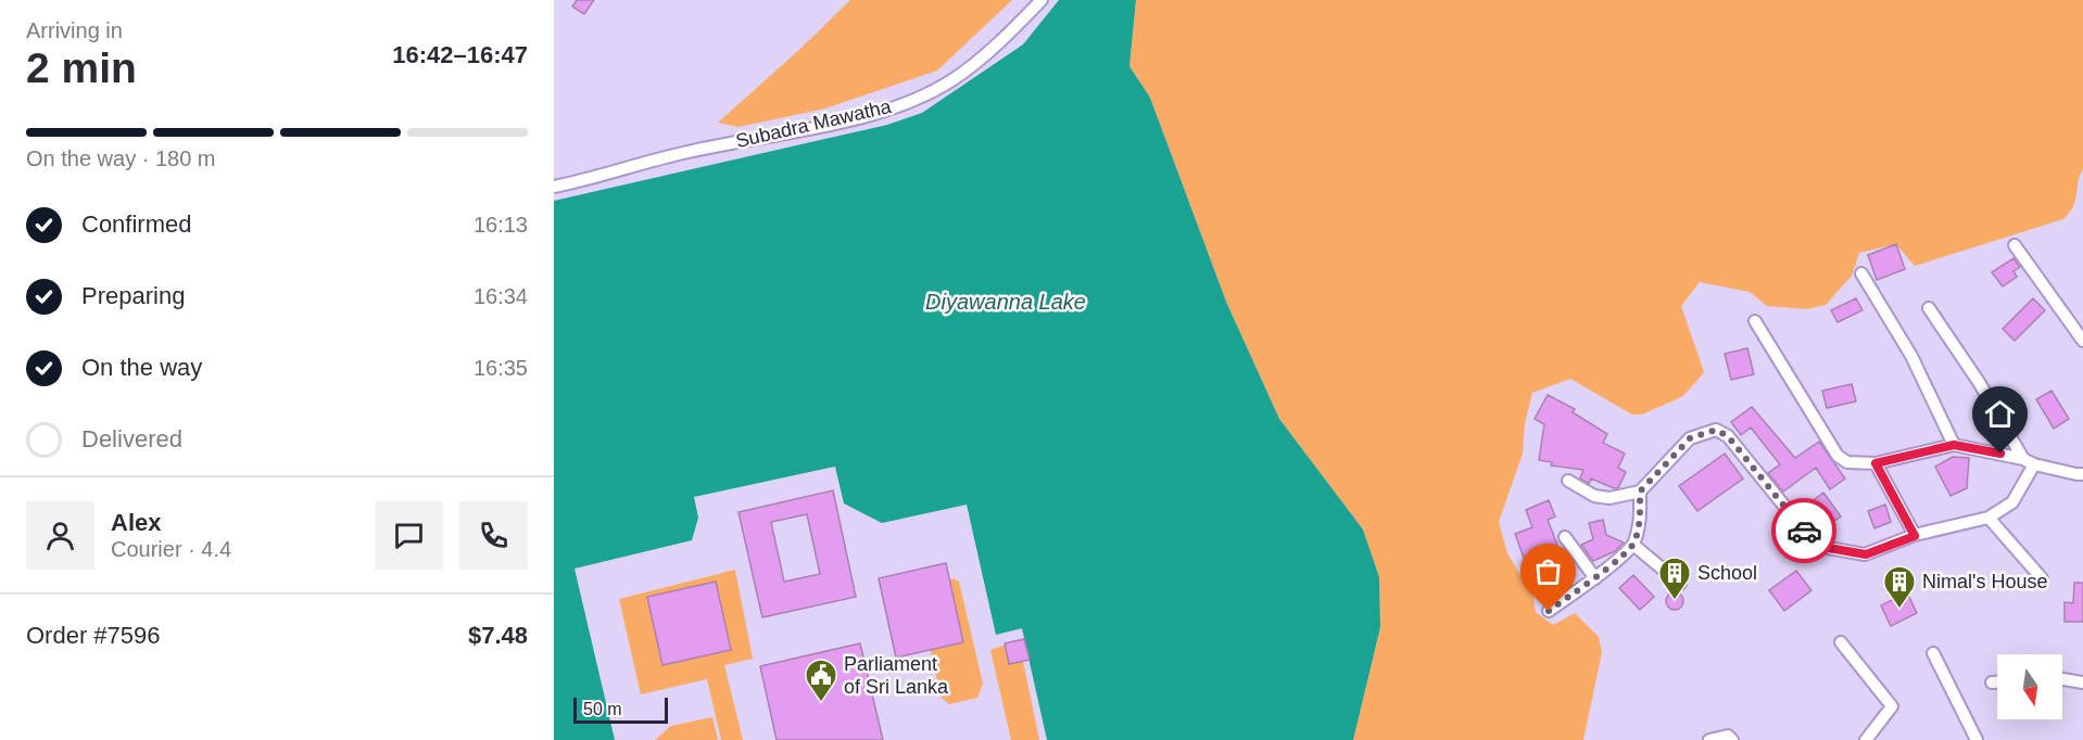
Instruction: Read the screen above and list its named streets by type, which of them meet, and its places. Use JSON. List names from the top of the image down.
{
  "streets": {
    "street": ["Subadra Mawatha"]
  },
  "water": ["Diyawanna Lake"],
  "places": {
    "building": ["School", "Nimal's House"],
    "public building": ["Parliament of Sri Lanka"]
  },
  "scale_bar": "50 m",
  "north": "bottom",
  "page": {
    "heading": ["2 min", "Arriving in", "16:42–16:47"],
    "panel": [
      "Alex",
      "Courier · 4.4",
      "Order #7596",
      "$7.48"
    ],
    "bar": "On the way · 180 m",
    "list": [
      ["Confirmed", "16:13"],
      ["Preparing", "16:34"],
      ["On the way", "16:35"],
      "Delivered"
    ],
    "scale": "50 m"
  }
}
